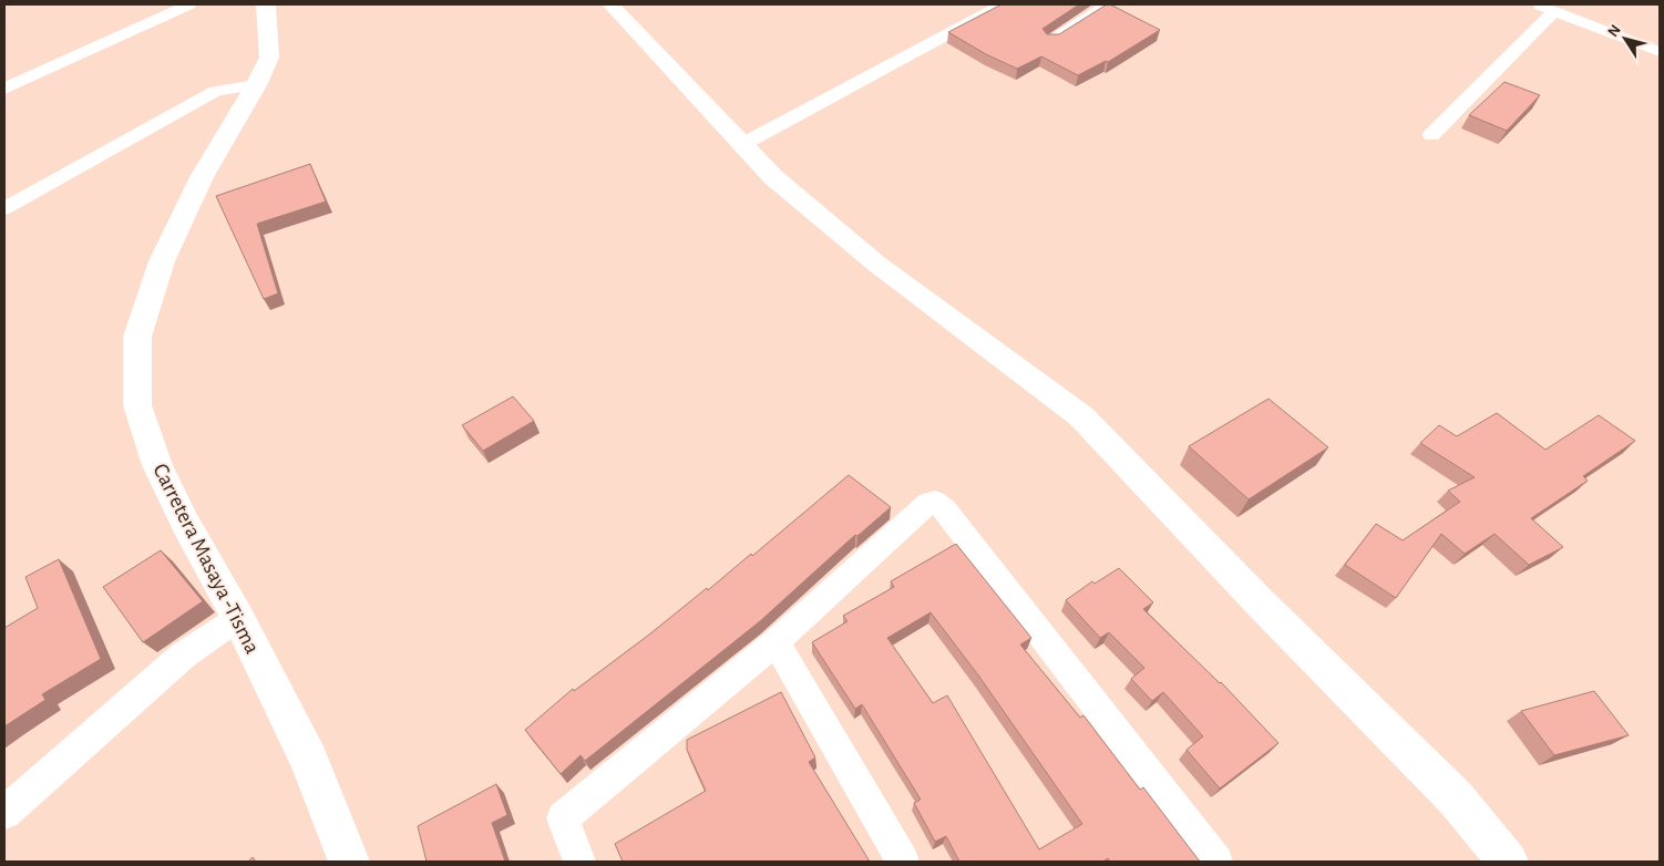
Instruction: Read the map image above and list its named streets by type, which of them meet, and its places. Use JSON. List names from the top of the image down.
{
  "streets": {
    "street": ["Carretera Masaya -Tisma"]
  },
  "north": "top left"
}
